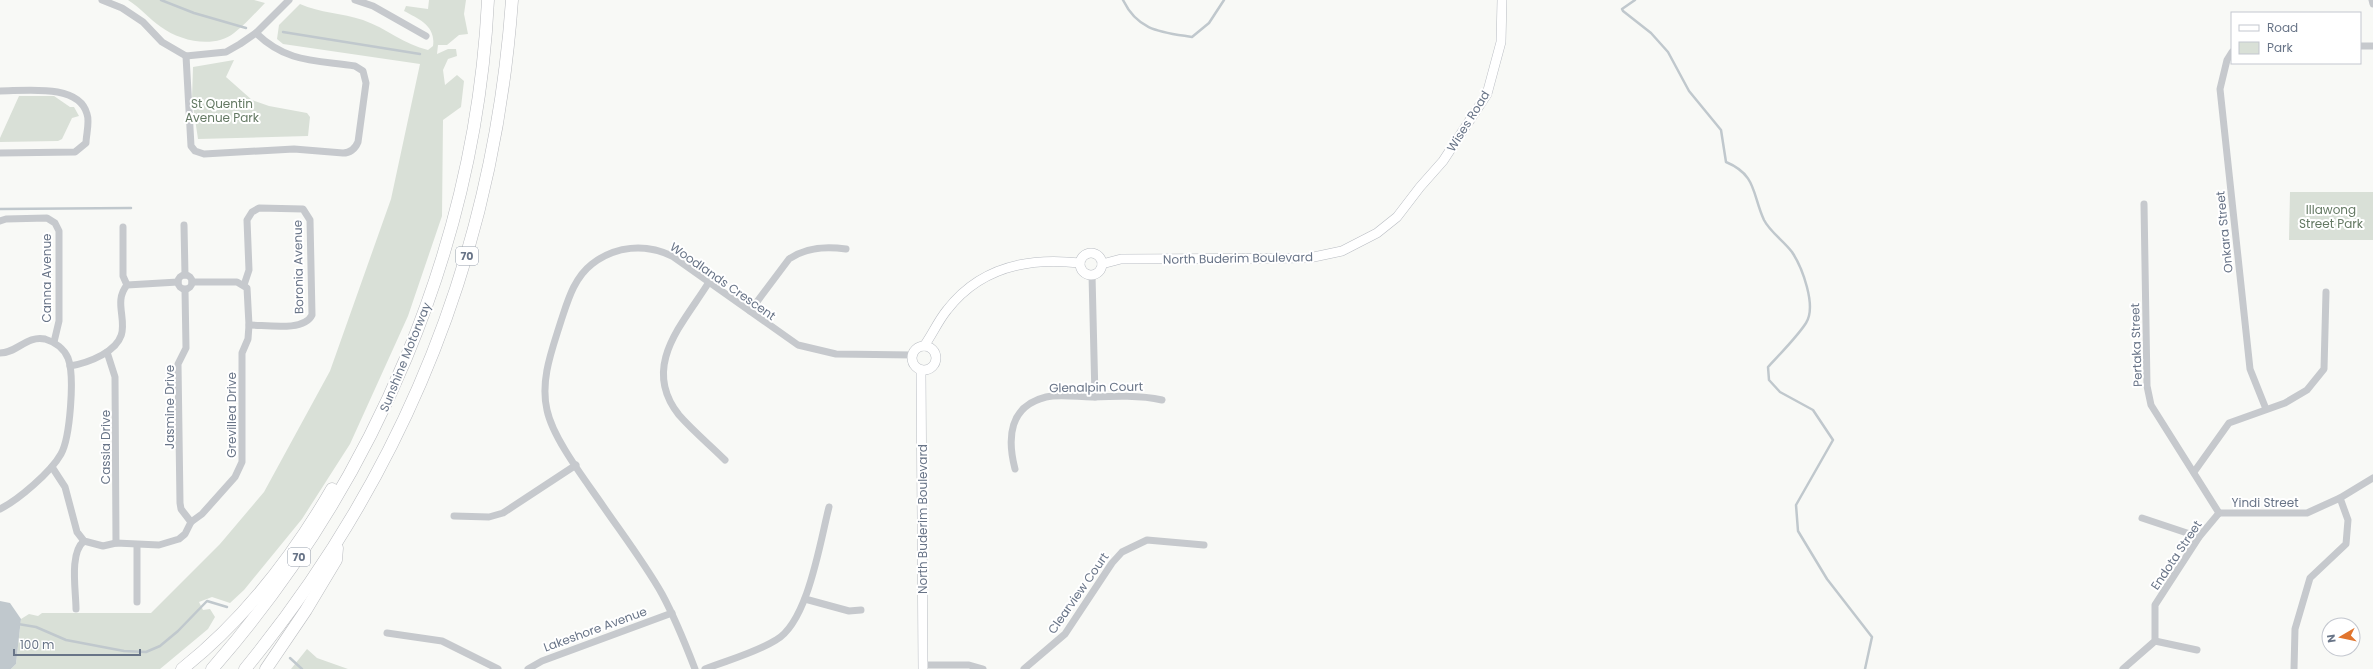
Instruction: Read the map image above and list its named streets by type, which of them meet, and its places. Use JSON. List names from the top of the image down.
{
  "streets": {
    "highway": ["70", "Sunshine Motorway"],
    "street": [
      "Wises Road",
      "Onkara Street",
      "North Buderim Boulevard",
      "Boronia Avenue",
      "Canna Avenue",
      "Woodlands Crescent",
      "Pertaka Street",
      "Glenalpin Court",
      "Jasmine Drive",
      "Grevillea Drive",
      "Cassia Drive",
      "Yindi Street",
      "Endota Street",
      "Clearview Court",
      "Lakeshore Avenue"
    ]
  },
  "crossings": [
    ["Wises Road", "North Buderim Boulevard"],
    ["North Buderim Boulevard", "Woodlands Crescent"],
    ["Boronia Avenue", "Grevillea Drive"],
    ["Woodlands Crescent", "Lakeshore Avenue"],
    ["Pertaka Street", "Yindi Street"],
    ["Pertaka Street", "Endota Street"],
    ["Jasmine Drive", "Grevillea Drive"],
    ["Grevillea Drive", "Cassia Drive"],
    ["Yindi Street", "Endota Street"]
  ],
  "parks": ["St Quentin Avenue Park", "Illawong Street Park"],
  "legend": ["Road", "Park"],
  "scale_bar": "100 m",
  "north": "left"
}
